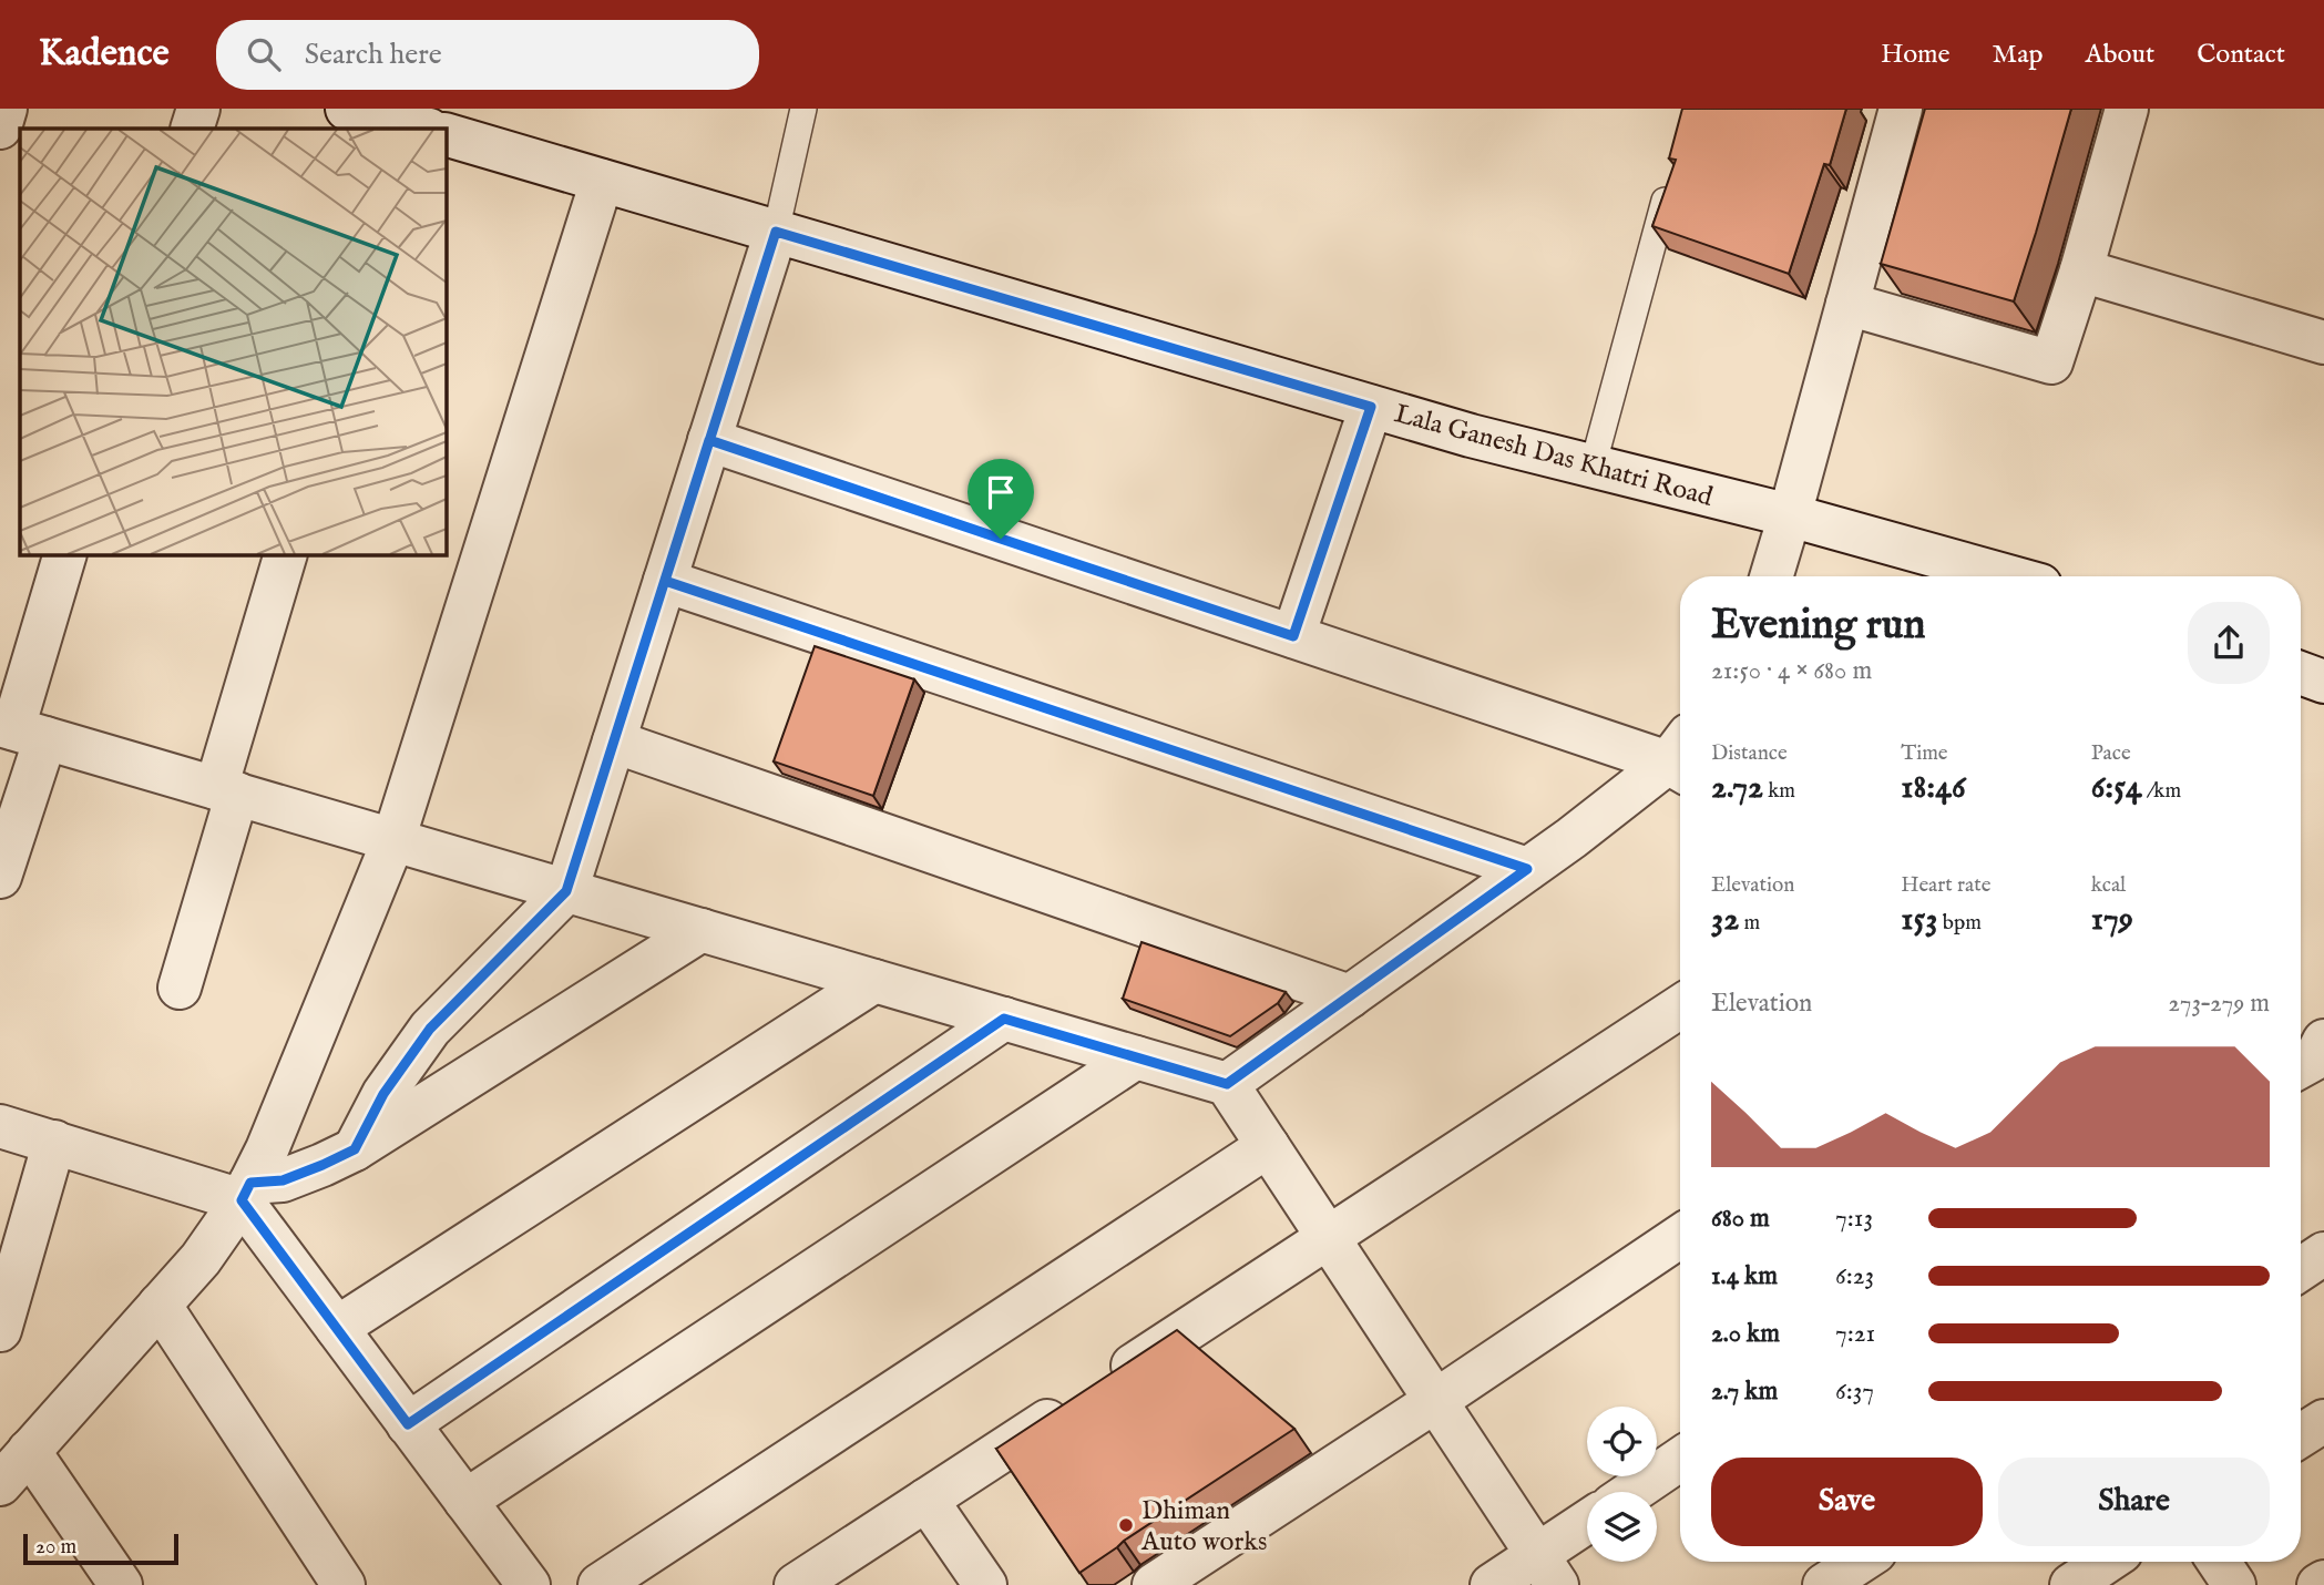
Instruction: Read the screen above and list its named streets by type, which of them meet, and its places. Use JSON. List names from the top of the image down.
{
  "streets": {
    "street": ["Lala Ganesh Das Khatri Road"]
  },
  "places": ["Dhiman Auto works"],
  "scale_bar": "20 m",
  "page": {
    "header": "Kadence",
    "search": "Search here",
    "nav": [
      "Home",
      "Map",
      "About",
      "Contact"
    ],
    "heading": ["Evening run", "21:50 · 4 × 680 m"],
    "stats": [
      ["Distance", "2.72 km"],
      ["Time", "18:46"],
      ["Pace", "6:54 /km"],
      ["Elevation", "32 m"],
      ["Heart rate", "153 bpm"],
      ["kcal", "179"]
    ],
    "chart": ["Elevation", "273–279 m"],
    "list": [
      {
        "name": "680 m",
        "note": "7:13"
      },
      {
        "name": "1.4 km",
        "note": "6:23"
      },
      {
        "name": "2.0 km",
        "note": "7:21"
      },
      {
        "name": "2.7 km",
        "note": "6:37"
      }
    ],
    "buttons": ["Save", "Share"],
    "scale": "20 m"
  }
}
